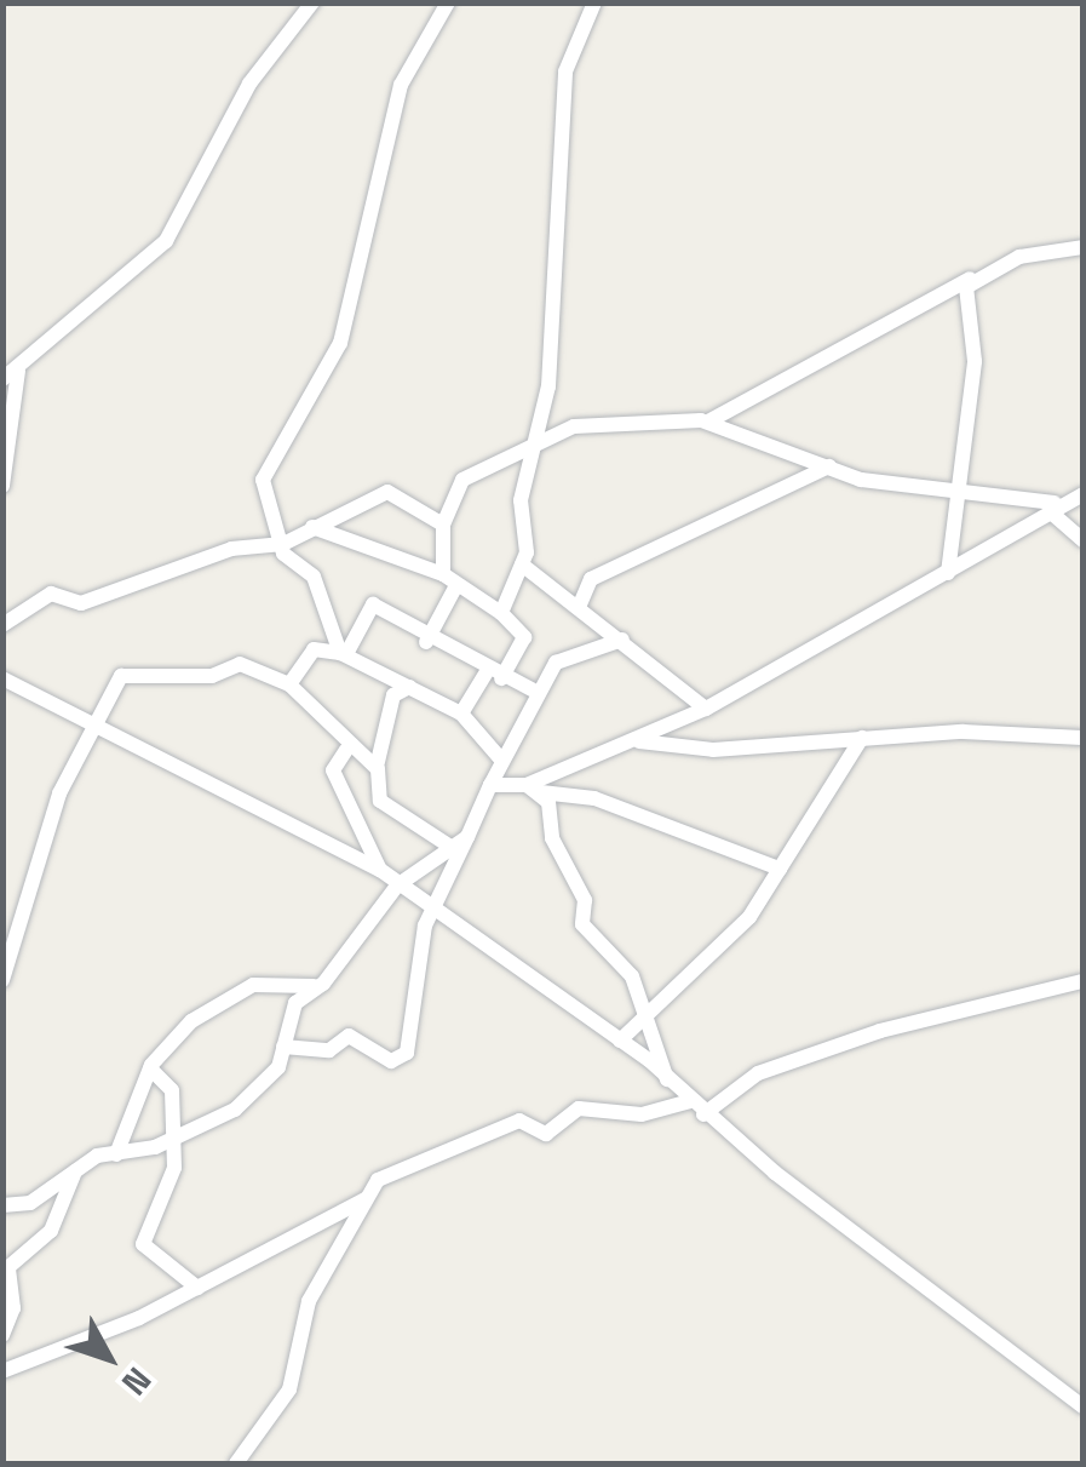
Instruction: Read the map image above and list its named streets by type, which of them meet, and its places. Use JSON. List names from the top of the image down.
{
  "north": "bottom right"
}
